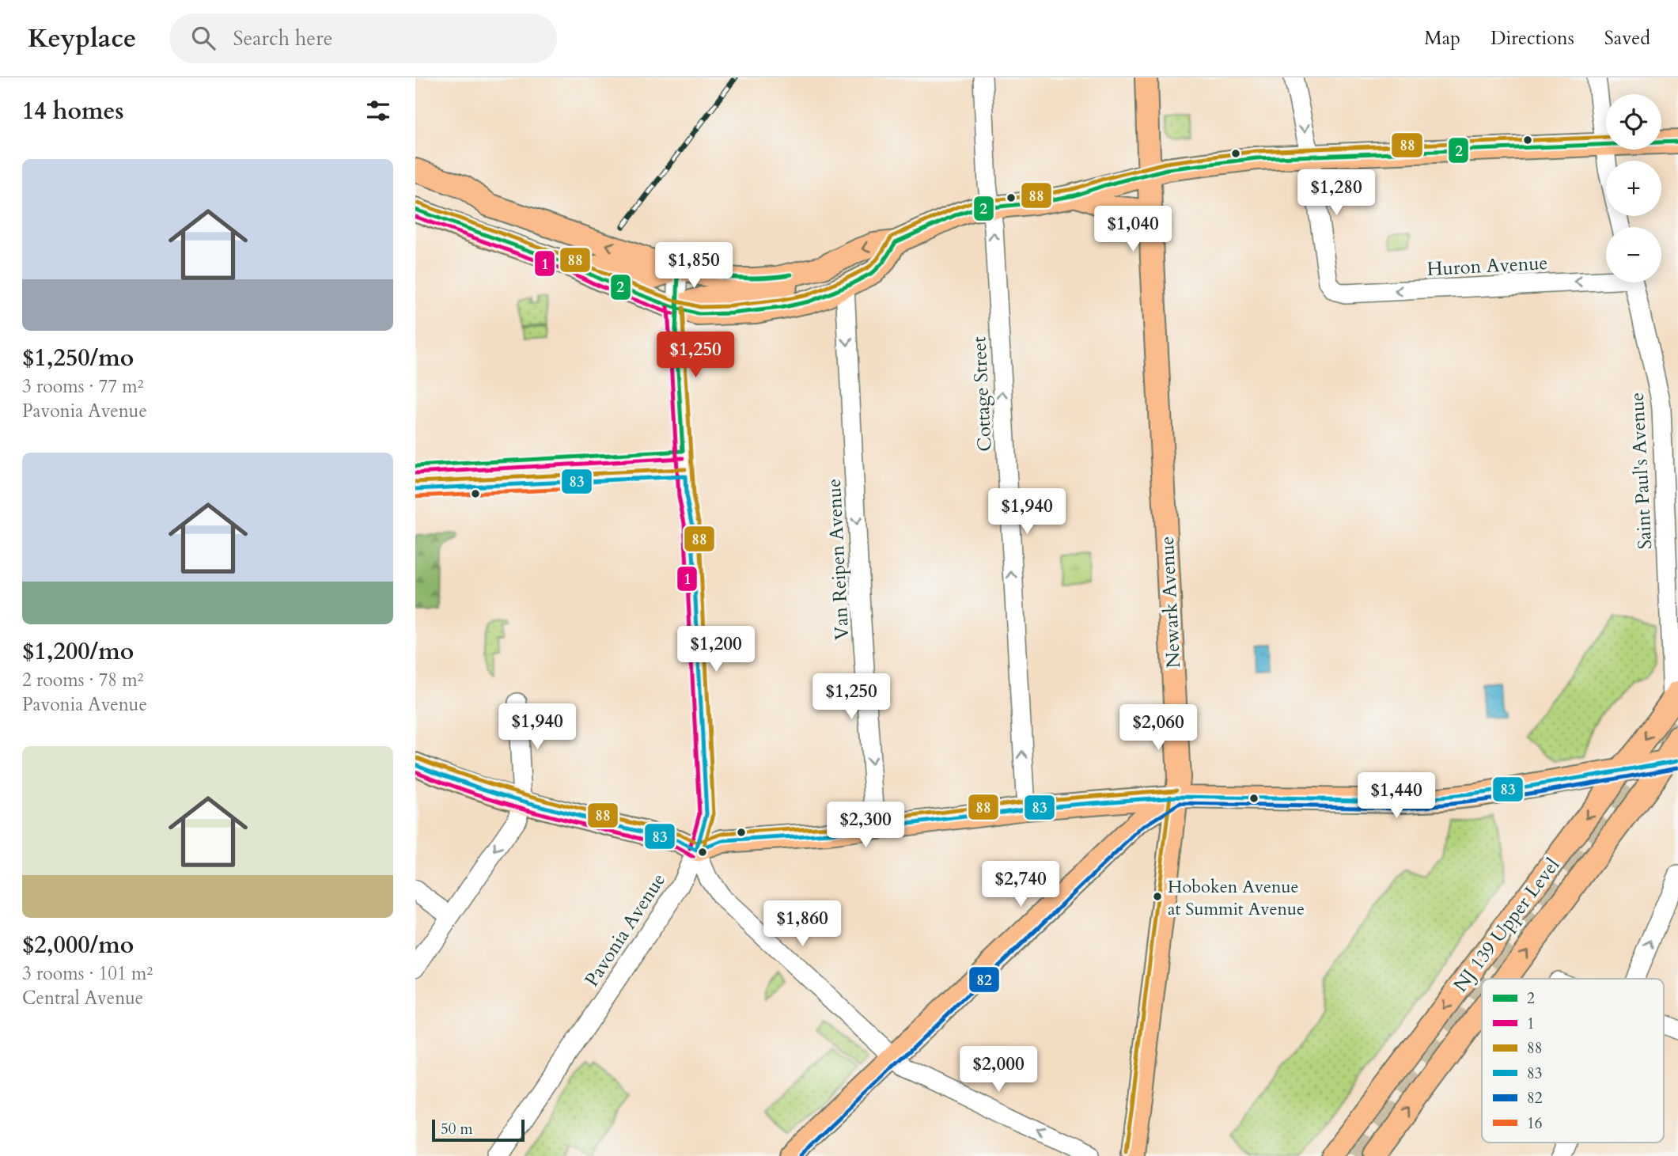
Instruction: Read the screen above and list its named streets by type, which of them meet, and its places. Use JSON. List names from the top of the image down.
{
  "streets": {
    "main road": ["Newark Avenue", "NJ 139 Upper Level"],
    "street": [
      "Huron Avenue",
      "Cottage Street",
      "Saint Paul's Avenue",
      "Van Reipen Avenue",
      "Pavonia Avenue"
    ]
  },
  "crossings": [
    ["Saint Paul's Avenue", "NJ 139 Upper Level"]
  ],
  "one_way": ["Cottage Street", "Van Reipen Avenue"],
  "places": ["Hoboken Avenue at Summit Avenue"],
  "lines": [
    "transit line 88",
    "transit line 2",
    "transit line 1",
    "transit line 83",
    "transit line 16",
    "transit line 82"
  ],
  "legend": [
    "2",
    "1",
    "88",
    "83",
    "82",
    "16"
  ],
  "scale_bar": "50 m",
  "page": {
    "header": "Keyplace",
    "search": "Search here",
    "nav": ["Map", "Directions", "Saved"],
    "heading": "14 homes",
    "map_buttons": ["+", "−"],
    "list": [
      {
        "name": "$1,250/mo",
        "note": "3 rooms · 77 m² · Pavonia Avenue"
      },
      {
        "name": "$1,200/mo",
        "note": "2 rooms · 78 m² · Pavonia Avenue"
      },
      {
        "name": "$2,000/mo",
        "note": "3 rooms · 101 m² · Central Avenue"
      }
    ],
    "price": [
      "$1,280",
      "$1,040",
      "$1,850",
      "$1,250",
      "$1,940",
      "$1,200",
      "$1,250",
      "$1,940",
      "$2,060",
      "$1,440",
      "$2,300",
      "$2,740",
      "$1,860",
      "$2,000"
    ],
    "scale": "50 m"
  }
}
